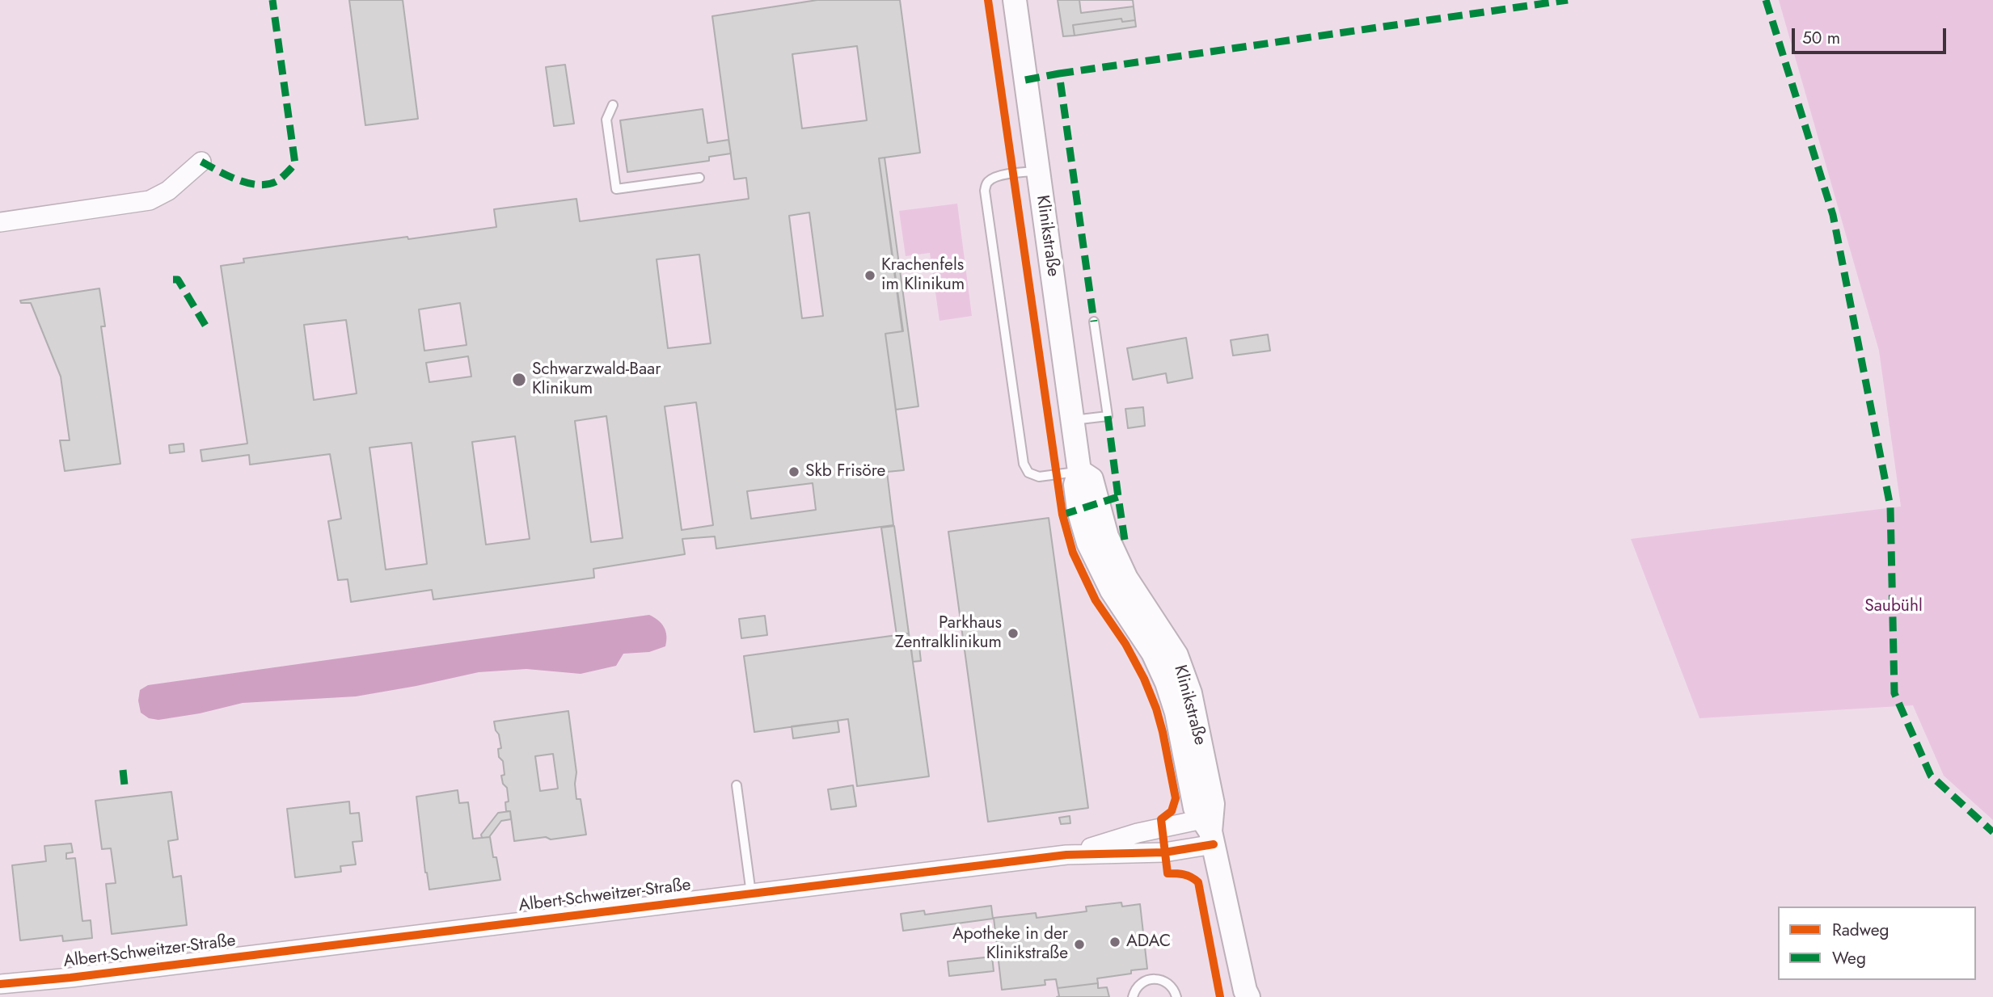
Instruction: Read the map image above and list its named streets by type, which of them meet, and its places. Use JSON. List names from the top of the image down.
{
  "streets": {
    "street": ["Klinikstraße", "Albert-Schweitzer-Straße"]
  },
  "crossings": [
    ["Klinikstraße", "Albert-Schweitzer-Straße"]
  ],
  "parks": ["Saubühl"],
  "places": [
    "Krachenfels im Klinikum",
    "Schwarzwald-Baar Klinikum",
    "Skb Frisöre",
    "Parkhaus Zentralklinikum",
    "ADAC",
    "Apotheke in der Klinikstraße"
  ],
  "legend": ["Radweg", "Weg"],
  "scale_bar": "50 m"
}
